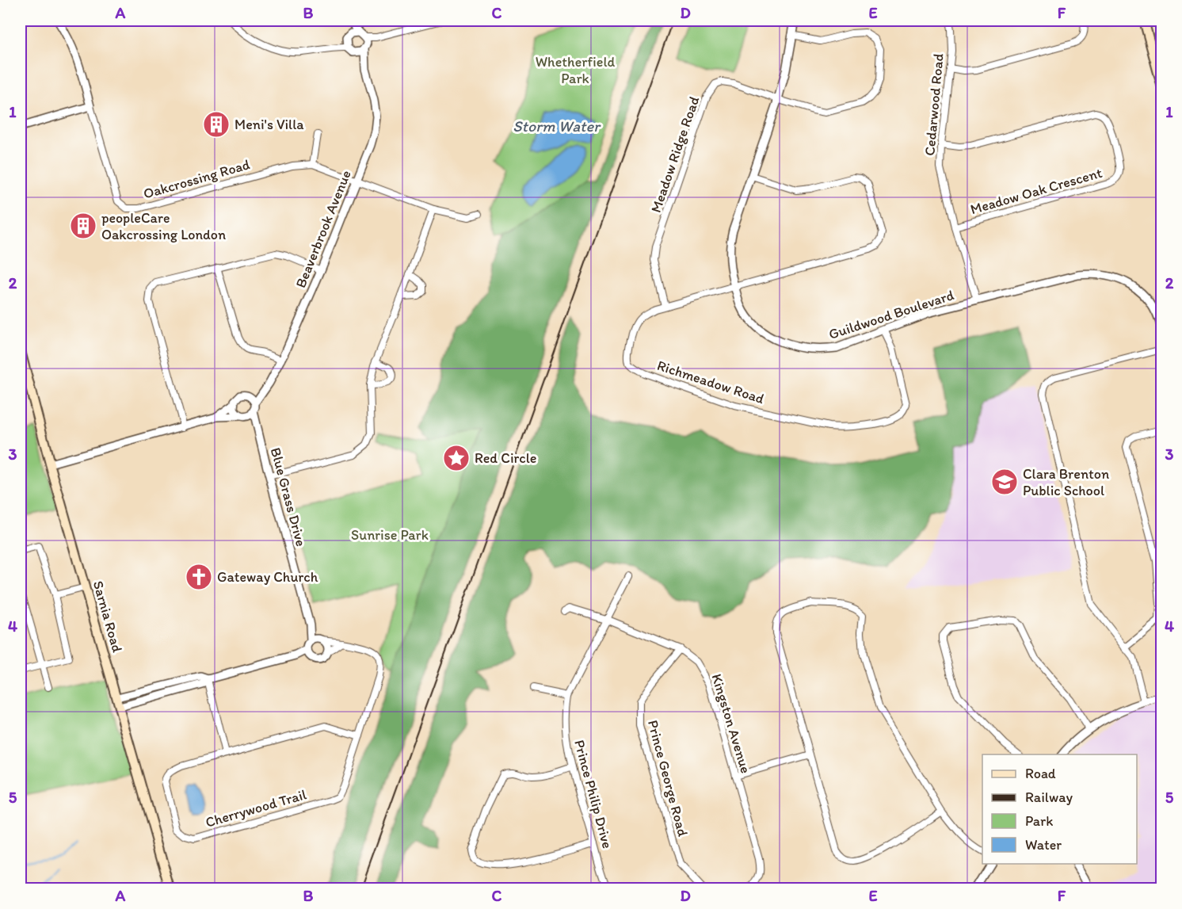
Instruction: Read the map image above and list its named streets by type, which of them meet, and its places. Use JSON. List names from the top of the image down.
{
  "streets": {
    "main road": ["Sarnia Road"],
    "street": [
      "Cedarwood Road",
      "Meadow Ridge Road",
      "Oakcrossing Road",
      "Meadow Oak Crescent",
      "Beaverbrook Avenue",
      "Guildwood Boulevard",
      "Richmeadow Road",
      "Blue Grass Drive",
      "Kingston Avenue",
      "Prince George Road",
      "Prince Philip Drive",
      "Cherrywood Trail"
    ]
  },
  "crossings": [
    ["Cedarwood Road", "Meadow Oak Crescent"],
    ["Cedarwood Road", "Guildwood Boulevard"],
    ["Meadow Ridge Road", "Guildwood Boulevard"],
    ["Meadow Ridge Road", "Richmeadow Road"],
    ["Oakcrossing Road", "Beaverbrook Avenue"],
    ["Beaverbrook Avenue", "Blue Grass Drive"],
    ["Guildwood Boulevard", "Richmeadow Road"],
    ["Blue Grass Drive", "Cherrywood Trail"],
    ["Kingston Avenue", "Prince George Road"],
    ["Kingston Avenue", "Prince Philip Drive"]
  ],
  "water": ["Storm Water"],
  "parks": ["Whetherfield Park", "Sunrise Park"],
  "places": {
    "building": ["Meni's Villa", "peopleCare Oakcrossing London"],
    "place": ["Red Circle"],
    "school or university": ["Clara Brenton Public School"],
    "church": ["Gateway Church"]
  },
  "legend": [
    "Road",
    "Railway",
    "Park",
    "Water"
  ],
  "grid": {
    "columns": [
      "A",
      "B",
      "C",
      "D",
      "E",
      "F"
    ],
    "rows": [
      "1",
      "2",
      "3",
      "4",
      "5"
    ]
  }
}
